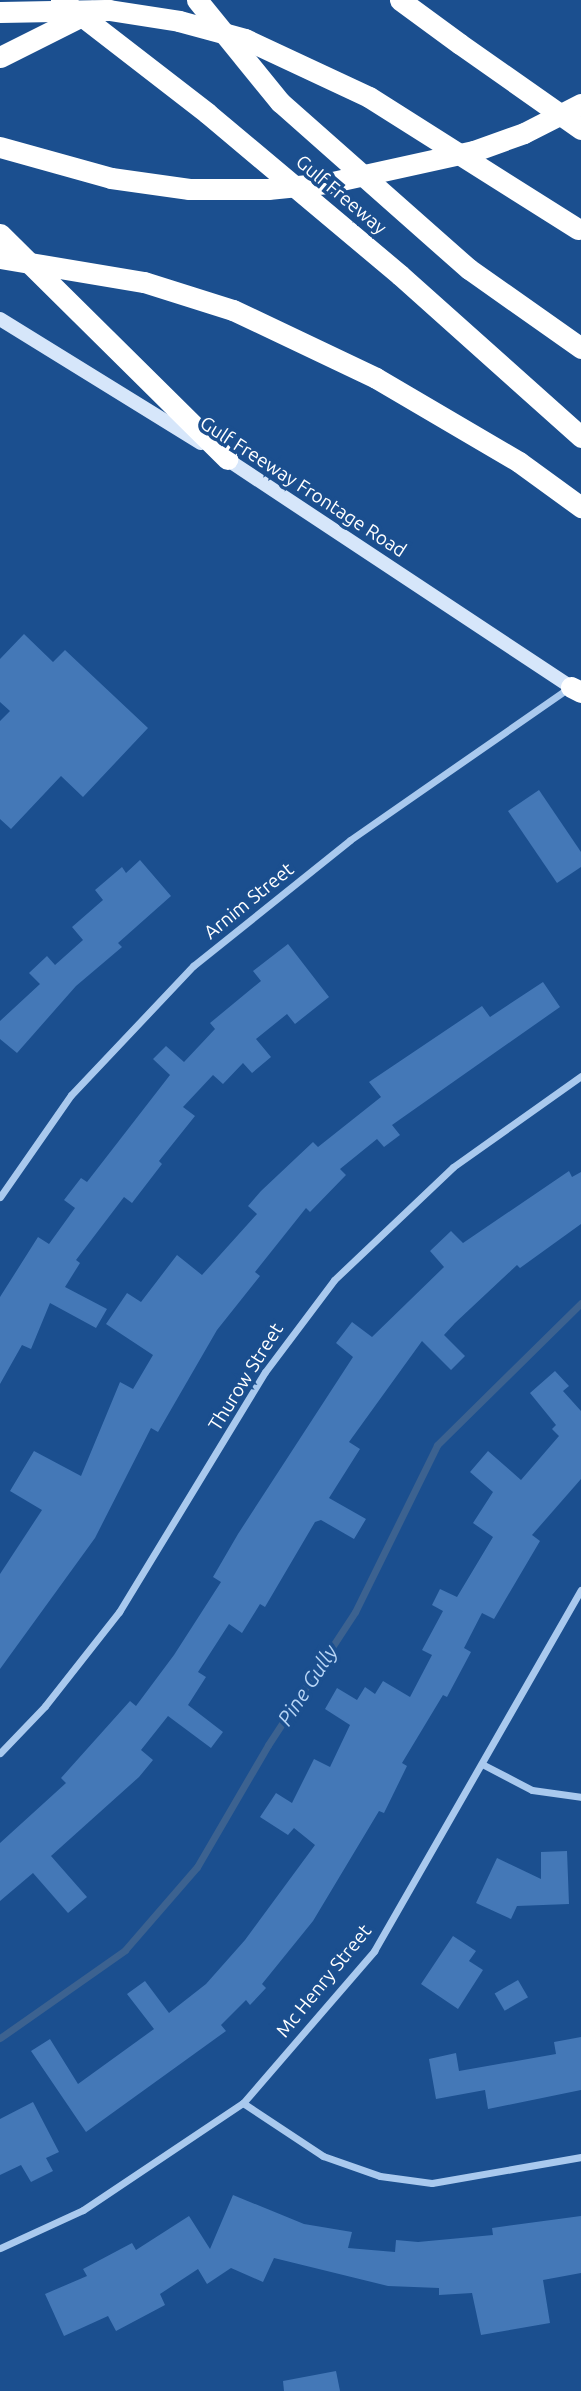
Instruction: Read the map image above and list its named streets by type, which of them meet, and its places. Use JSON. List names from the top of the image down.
{
  "streets": {
    "highway": ["Gulf Freeway"],
    "main road": ["Gulf Freeway Frontage Road"],
    "street": ["Arnim Street", "Thurow Street", "Mc Henry Street"]
  },
  "crossings": [
    ["Gulf Freeway Frontage Road", "Arnim Street"]
  ],
  "water": ["Pine Gully"]
}
